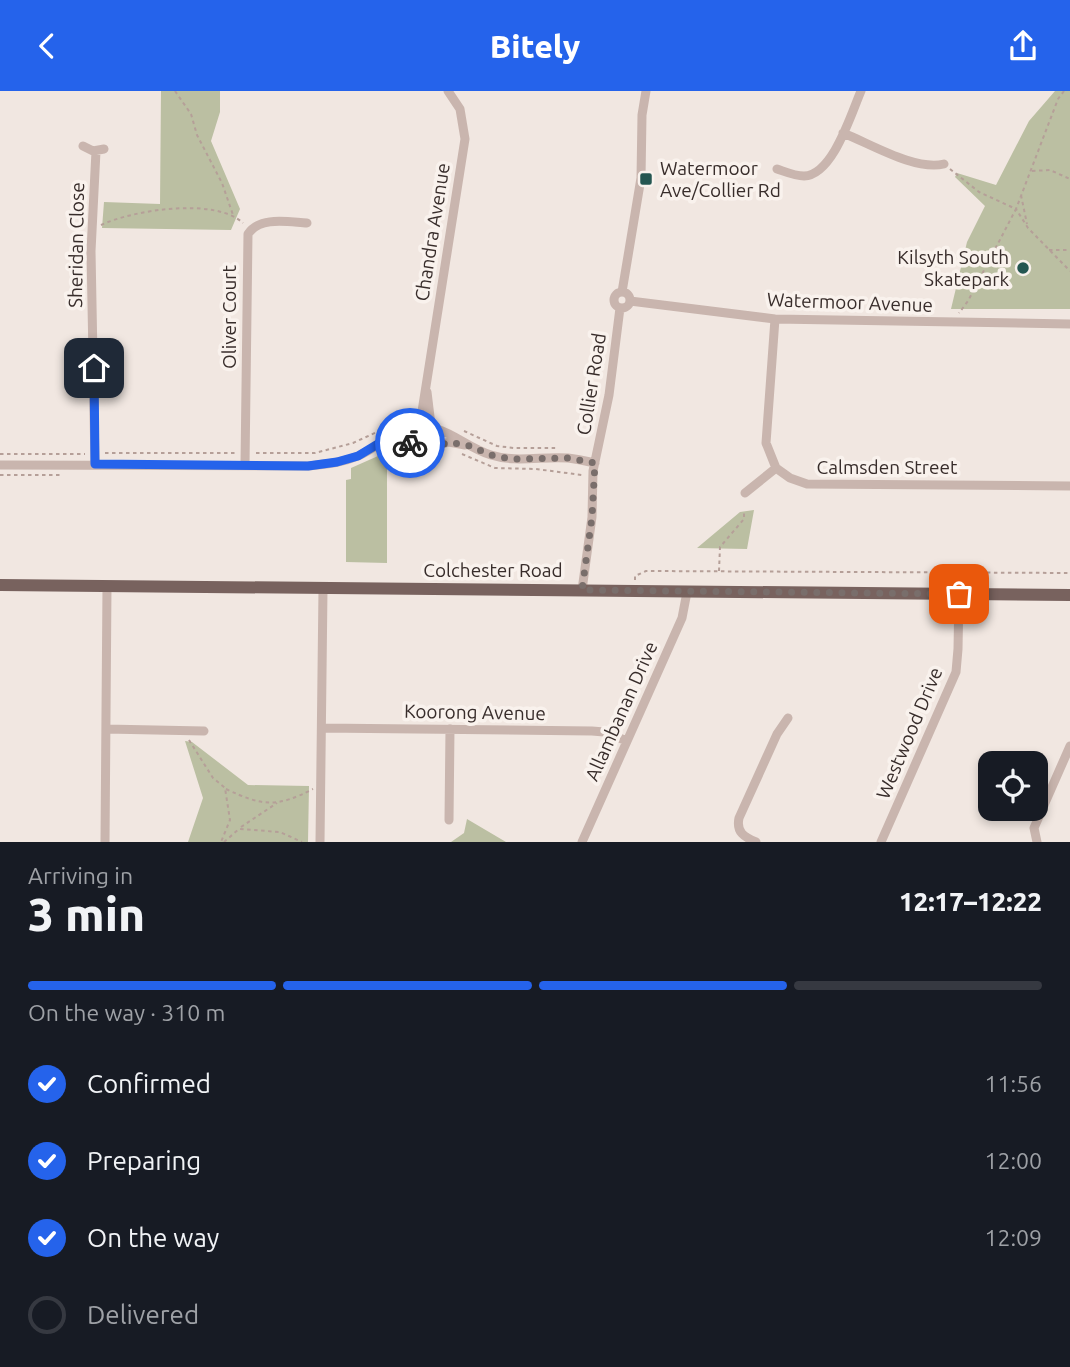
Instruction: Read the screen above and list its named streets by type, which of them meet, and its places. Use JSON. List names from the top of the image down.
{
  "streets": {
    "main road": ["Colchester Road"],
    "street": [
      "Chandra Avenue",
      "Sheridan Close",
      "Watermoor Avenue",
      "Oliver Court",
      "Collier Road",
      "Calmsden Street",
      "Allambanan Drive",
      "Koorong Avenue",
      "Westwood Drive"
    ]
  },
  "crossings": [
    ["Watermoor Avenue", "Collier Road"],
    ["Collier Road", "Colchester Road"],
    ["Colchester Road", "Allambanan Drive"],
    ["Colchester Road", "Westwood Drive"],
    ["Allambanan Drive", "Koorong Avenue"]
  ],
  "places": {
    "transit": ["Watermoor Ave/Collier Rd"],
    "other": ["Kilsyth South Skatepark"]
  },
  "page": {
    "header": "Bitely",
    "heading": ["3 min", "Arriving in", "12:17–12:22"],
    "bar": "On the way · 310 m",
    "list": [
      ["Confirmed", "11:56"],
      ["Preparing", "12:00"],
      ["On the way", "12:09"],
      "Delivered"
    ]
  }
}
